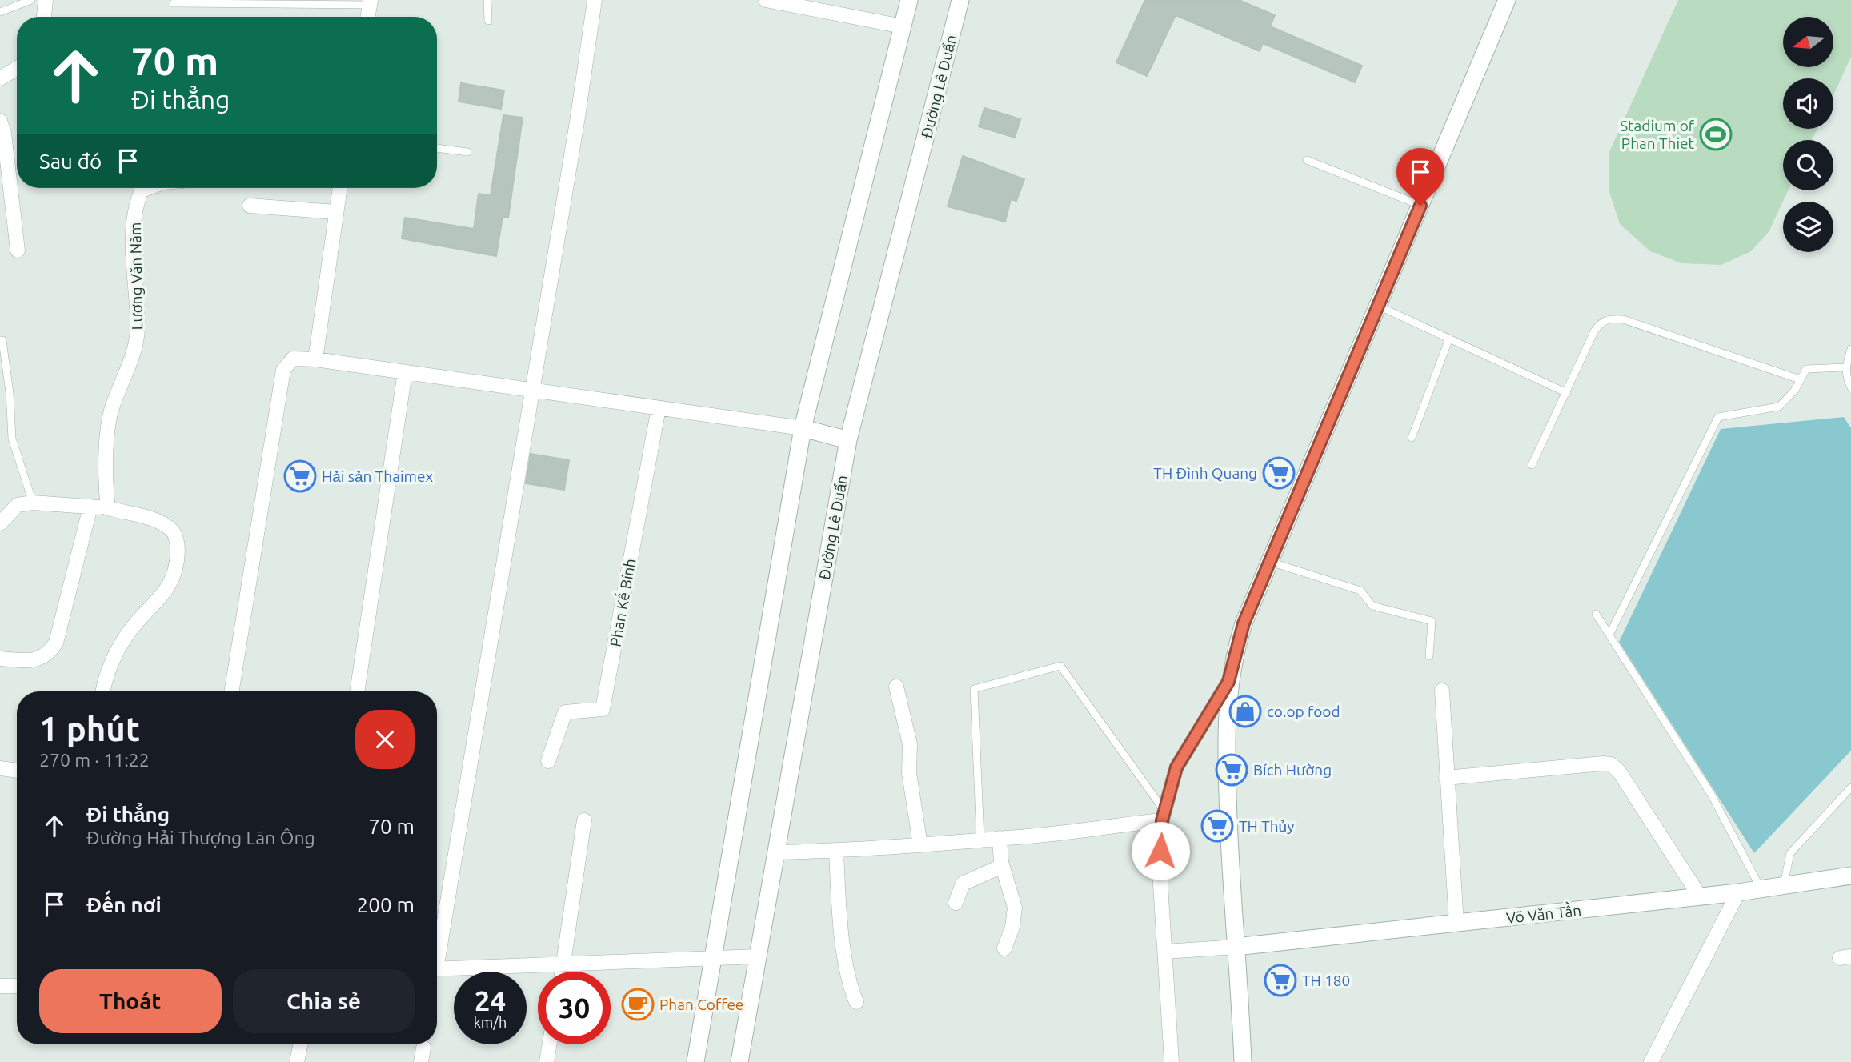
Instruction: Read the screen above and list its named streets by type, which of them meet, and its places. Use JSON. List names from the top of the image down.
{
  "streets": {
    "main road": ["Đường Lê Duẩn", "Võ Văn Tần"],
    "street": ["Lương Văn Năm", "Phan Kế Bính"]
  },
  "places": {
    "sports": ["Stadium of Phan Thiet"],
    "supermarket": [
      "TH Đình Quang",
      "Hải sản Thaimex",
      "Bích Hường",
      "TH Thủy",
      "TH 180"
    ],
    "shop": ["co.op food"],
    "cafe": ["Phan Coffee"]
  },
  "north": "left",
  "page": {
    "turn": ["70 m", "Đi thẳng"],
    "then": "Sau đó",
    "heading": ["1 phút", "270 m · 11:22"],
    "list": [
      {
        "name": "Đi thẳng",
        "note": "Đường Hải Thượng Lãn Ông",
        "value": "70 m"
      },
      {
        "name": "Đến nơi",
        "value": "200 m"
      }
    ],
    "buttons": ["Thoát", "Chia sẻ"],
    "speed": "24 km/h",
    "limit": "30"
  }
}
